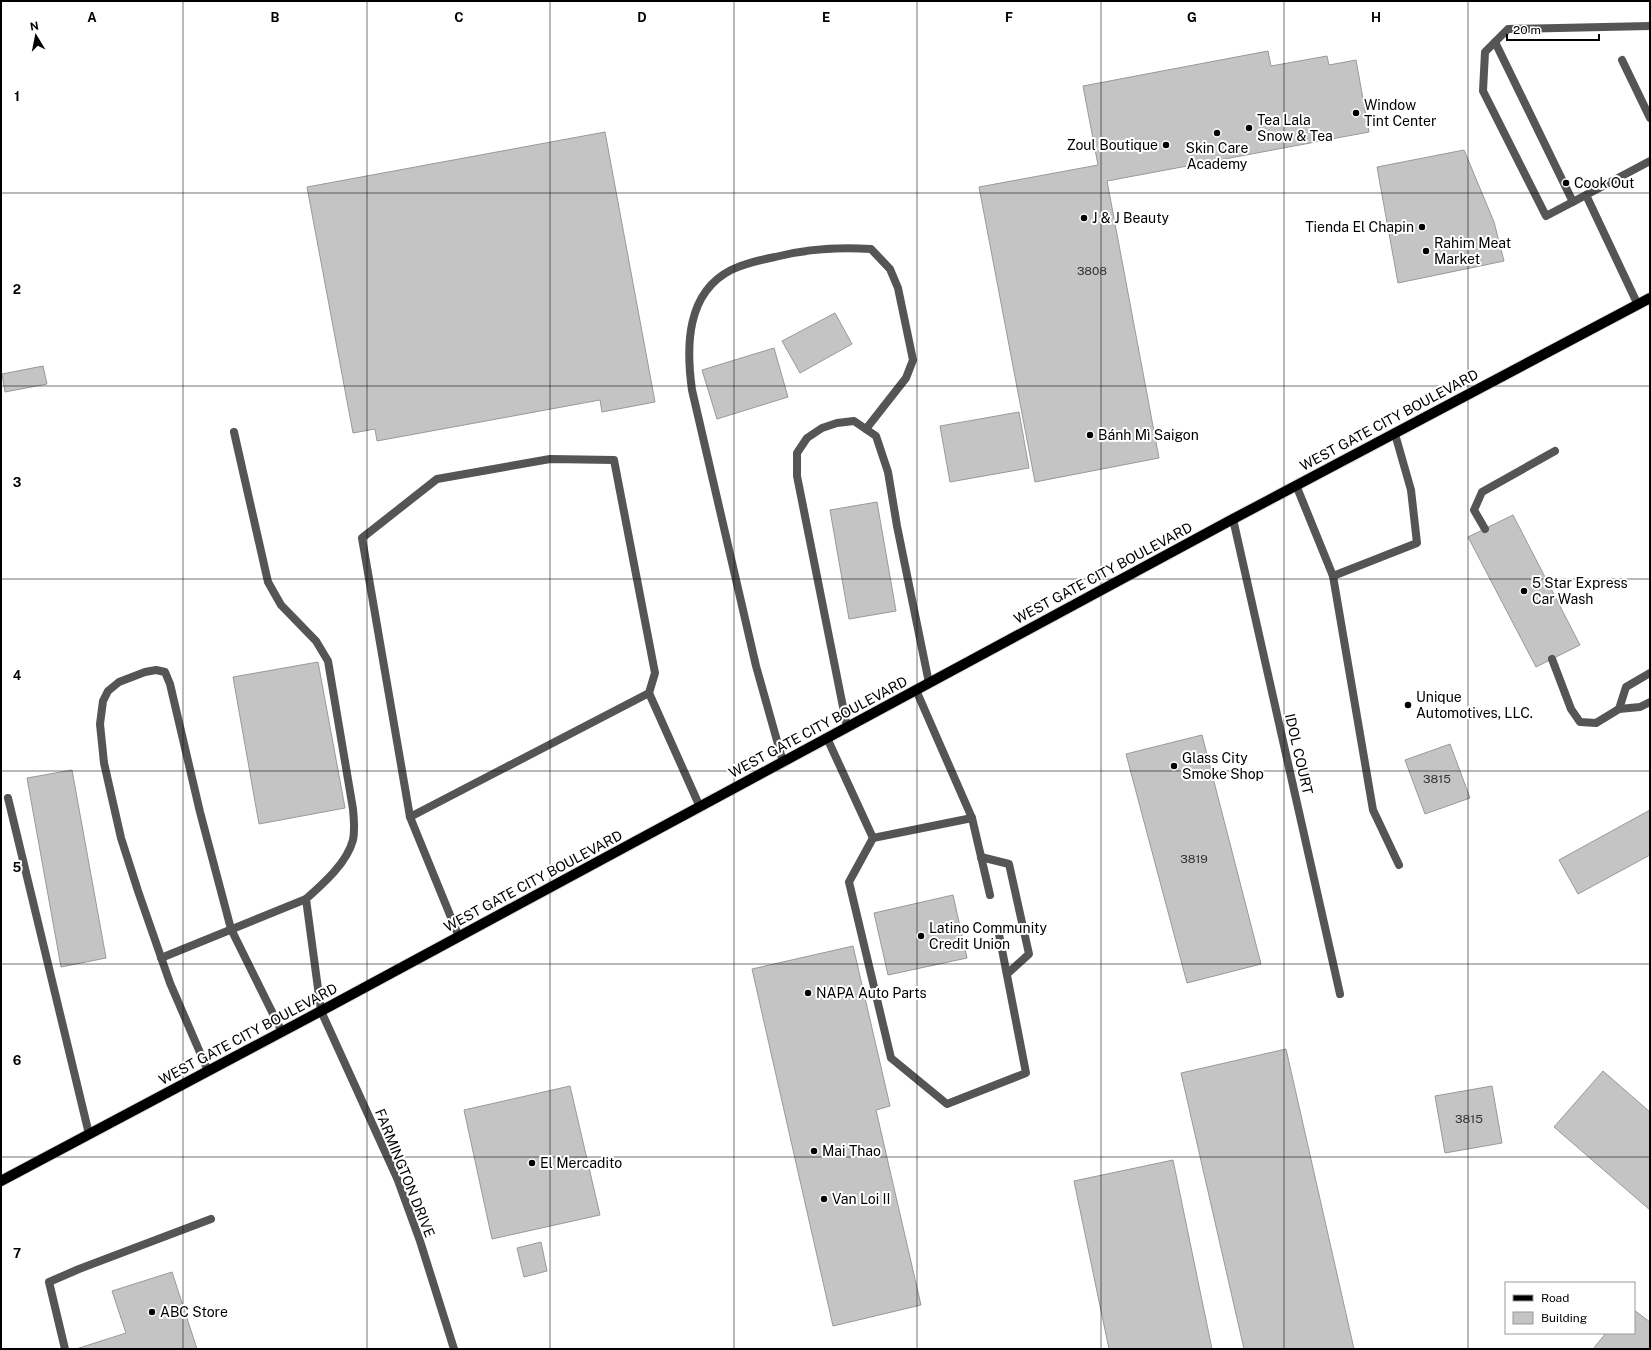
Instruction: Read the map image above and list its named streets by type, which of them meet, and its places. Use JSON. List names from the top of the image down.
{
  "streets": {
    "main road": ["WEST GATE CITY BOULEVARD"],
    "street": ["IDOL COURT", "FARMINGTON DRIVE"]
  },
  "crossings": [
    ["WEST GATE CITY BOULEVARD", "IDOL COURT"],
    ["WEST GATE CITY BOULEVARD", "FARMINGTON DRIVE"]
  ],
  "places": [
    "Window Tint Center",
    "Tea Lala Snow & Tea",
    "Skin Care Academy",
    "Zoul Boutique",
    "Cook Out",
    "J & J Beauty",
    "Tienda El Chapin",
    "Rahim Meat Market",
    "Bánh Mì Saigon",
    "5 Star Express Car Wash",
    "Unique Automotives, LLC.",
    "Glass City Smoke Shop",
    "Latino Community Credit Union",
    "NAPA Auto Parts",
    "Mai Thao",
    "El Mercadito",
    "Van Loi II",
    "ABC Store"
  ],
  "house_numbers": [
    "3808",
    "3815",
    "3819",
    "3815"
  ],
  "legend": ["Road", "Building"],
  "scale_bar": "20 m",
  "north": "top",
  "grid": {
    "columns": [
      "A",
      "B",
      "C",
      "D",
      "E",
      "F",
      "G",
      "H"
    ],
    "rows": [
      "1",
      "2",
      "3",
      "4",
      "5",
      "6",
      "7"
    ]
  }
}
